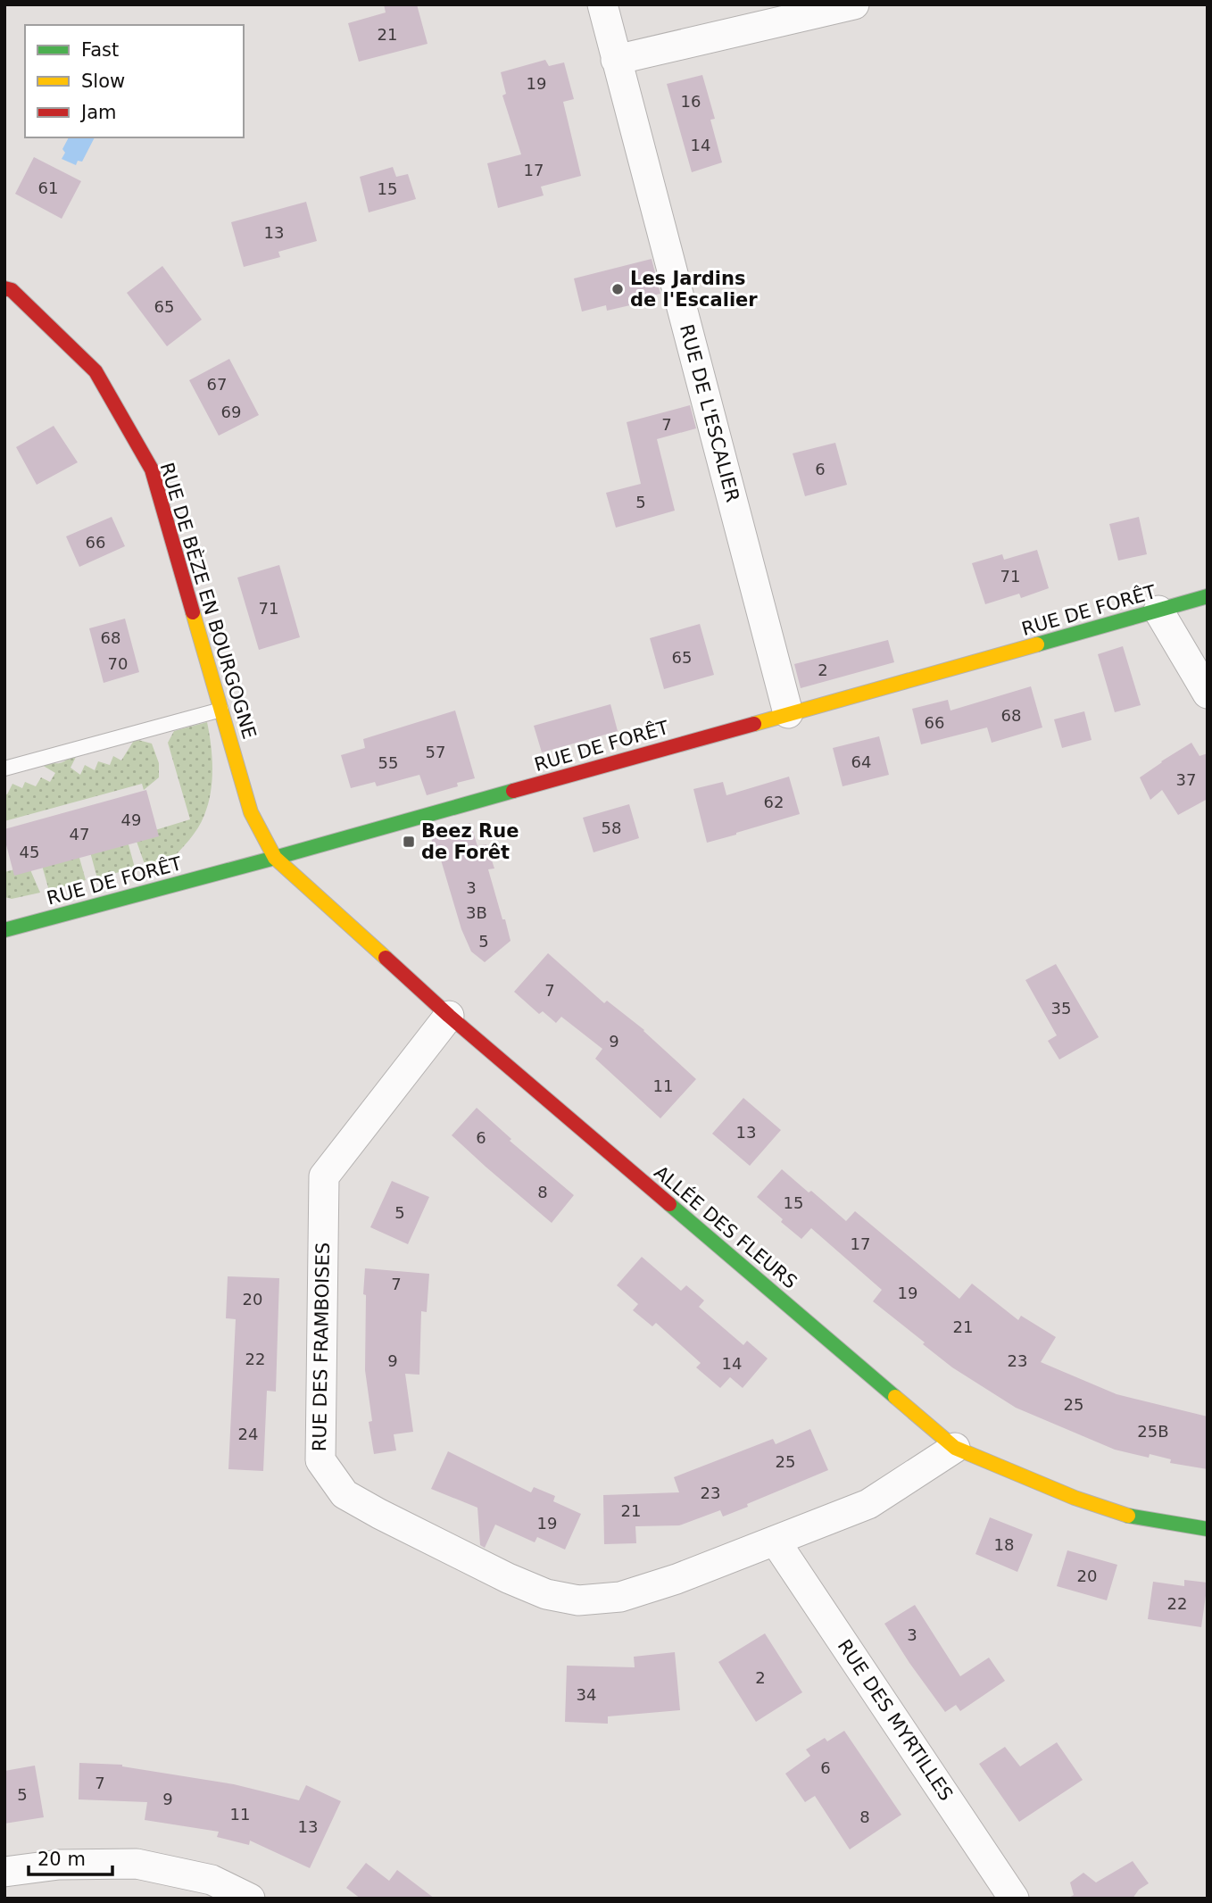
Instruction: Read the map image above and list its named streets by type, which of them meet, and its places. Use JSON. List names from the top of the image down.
{
  "streets": {
    "street": [
      "RUE DE L'ESCALIER",
      "RUE DE BÈZE EN BOURGOGNE",
      "RUE DE FORÊT",
      "ALLÉE DES FLEURS",
      "RUE DES FRAMBOISES",
      "RUE DES MYRTILLES"
    ]
  },
  "crossings": [
    ["RUE DE L'ESCALIER", "RUE DE FORÊT"],
    ["RUE DE BÈZE EN BOURGOGNE", "RUE DE FORÊT"],
    ["RUE DE BÈZE EN BOURGOGNE", "ALLÉE DES FLEURS"],
    ["RUE DE FORÊT", "ALLÉE DES FLEURS"],
    ["ALLÉE DES FLEURS", "RUE DES FRAMBOISES"],
    ["RUE DES FRAMBOISES", "RUE DES MYRTILLES"]
  ],
  "places": {
    "other": ["Les Jardins de l'Escalier"],
    "transit": ["Beez Rue de Forêt"]
  },
  "house_numbers": [
    "21",
    "19",
    "16",
    "14",
    "17",
    "61",
    "15",
    "13",
    "65",
    "67",
    "69",
    "7",
    "6",
    "5",
    "66",
    "71",
    "71",
    "68",
    "65",
    "70",
    "2",
    "68",
    "66",
    "57",
    "64",
    "55",
    "37",
    "62",
    "49",
    "58",
    "47",
    "45",
    "3",
    "3B",
    "5",
    "7",
    "35",
    "9",
    "11",
    "13",
    "6",
    "8",
    "15",
    "5",
    "17",
    "7",
    "19",
    "20",
    "21",
    "22",
    "9",
    "23",
    "14",
    "25",
    "25B",
    "24",
    "25",
    "23",
    "21",
    "19",
    "18",
    "20",
    "22",
    "3",
    "2",
    "34",
    "6",
    "7",
    "5",
    "9",
    "11",
    "8",
    "13"
  ],
  "legend": ["Fast", "Slow", "Jam"],
  "scale_bar": "20 m"
}
